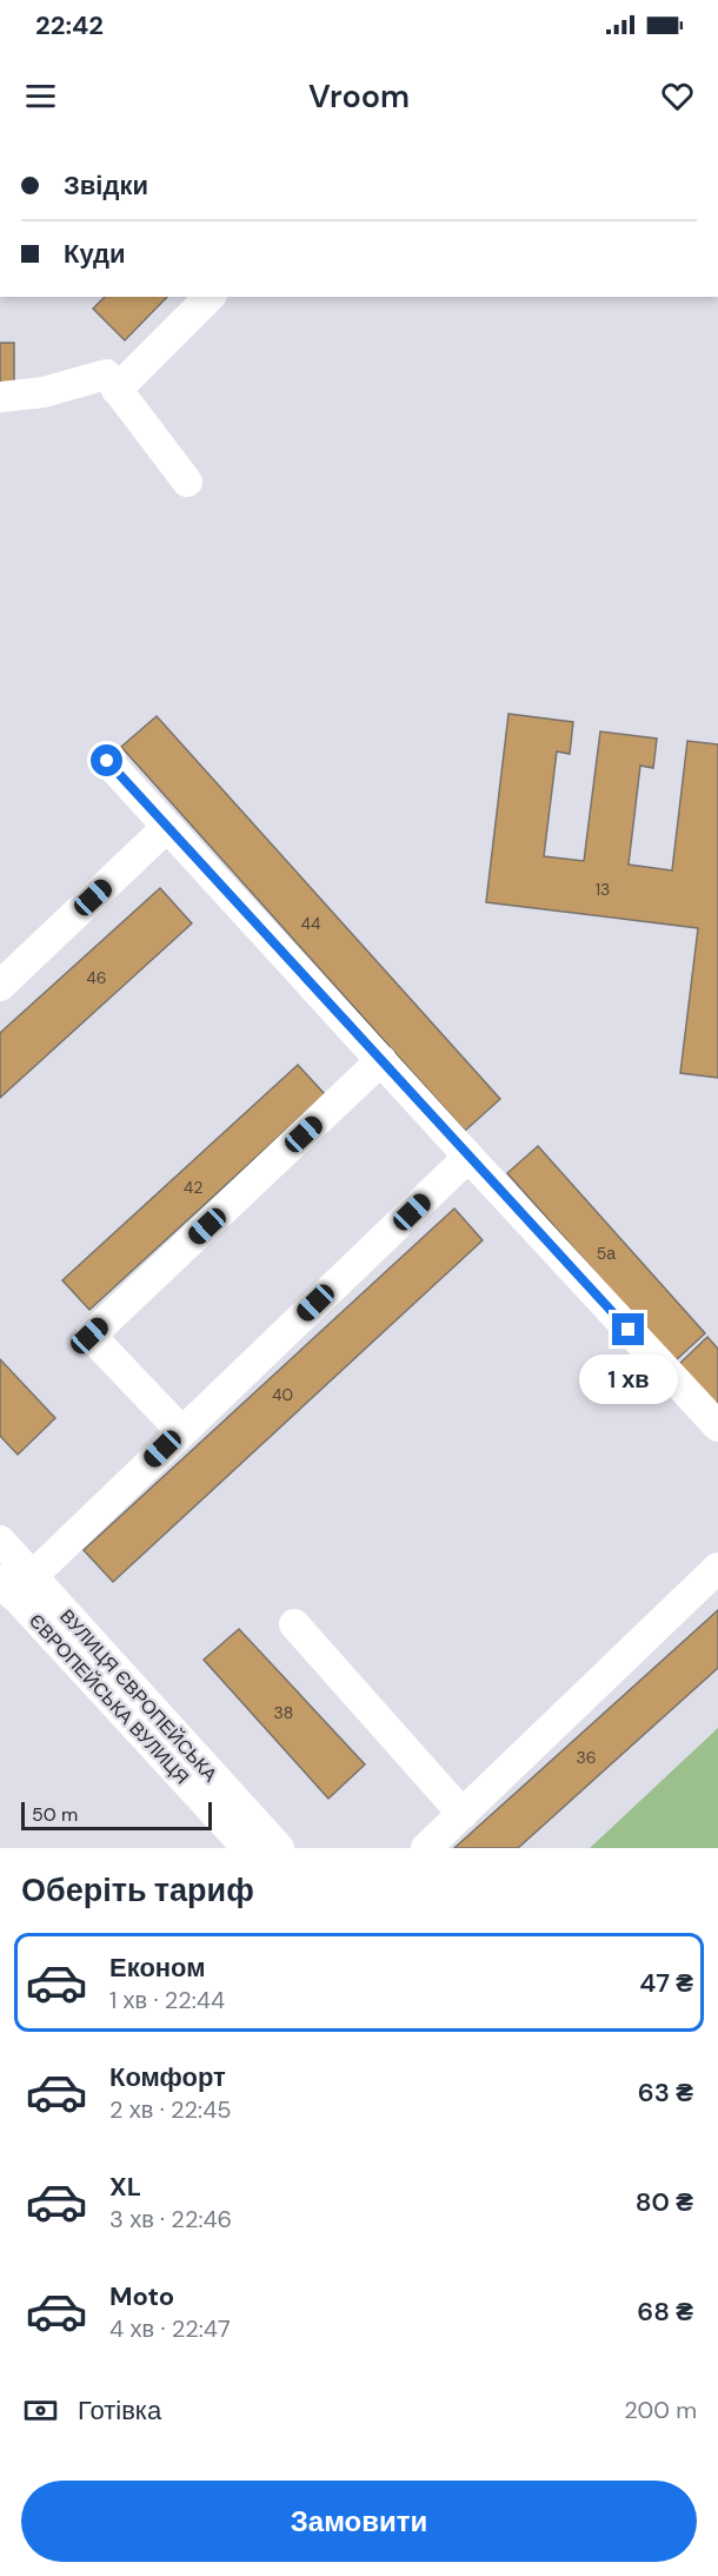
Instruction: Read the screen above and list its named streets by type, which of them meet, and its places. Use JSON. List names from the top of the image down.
{
  "streets": {
    "street": ["ВУЛИЦЯ ЄВРОПЕЙСЬКА", "ЄВРОПЕЙСЬКА ВУЛИЦЯ"]
  },
  "house_numbers": [
    "13",
    "44",
    "46",
    "42",
    "5а",
    "40",
    "38",
    "36"
  ],
  "scale_bar": "50 m",
  "page": {
    "status": "22:42",
    "header": "Vroom",
    "banner": ["Звідки", "Куди"],
    "bubble": "1 хв",
    "scale": "50 m",
    "heading": "Оберіть тариф",
    "list": [
      {
        "name": "Економ",
        "note": "1 хв · 22:44",
        "value": "47 ₴"
      },
      {
        "name": "Комфорт",
        "note": "2 хв · 22:45",
        "value": "63 ₴"
      },
      {
        "name": "XL",
        "note": "3 хв · 22:46",
        "value": "80 ₴"
      },
      {
        "name": "Moto",
        "note": "4 хв · 22:47",
        "value": "68 ₴"
      }
    ],
    "pay": ["Готівка", "200 m"],
    "buttons": "Замовити"
  }
}
